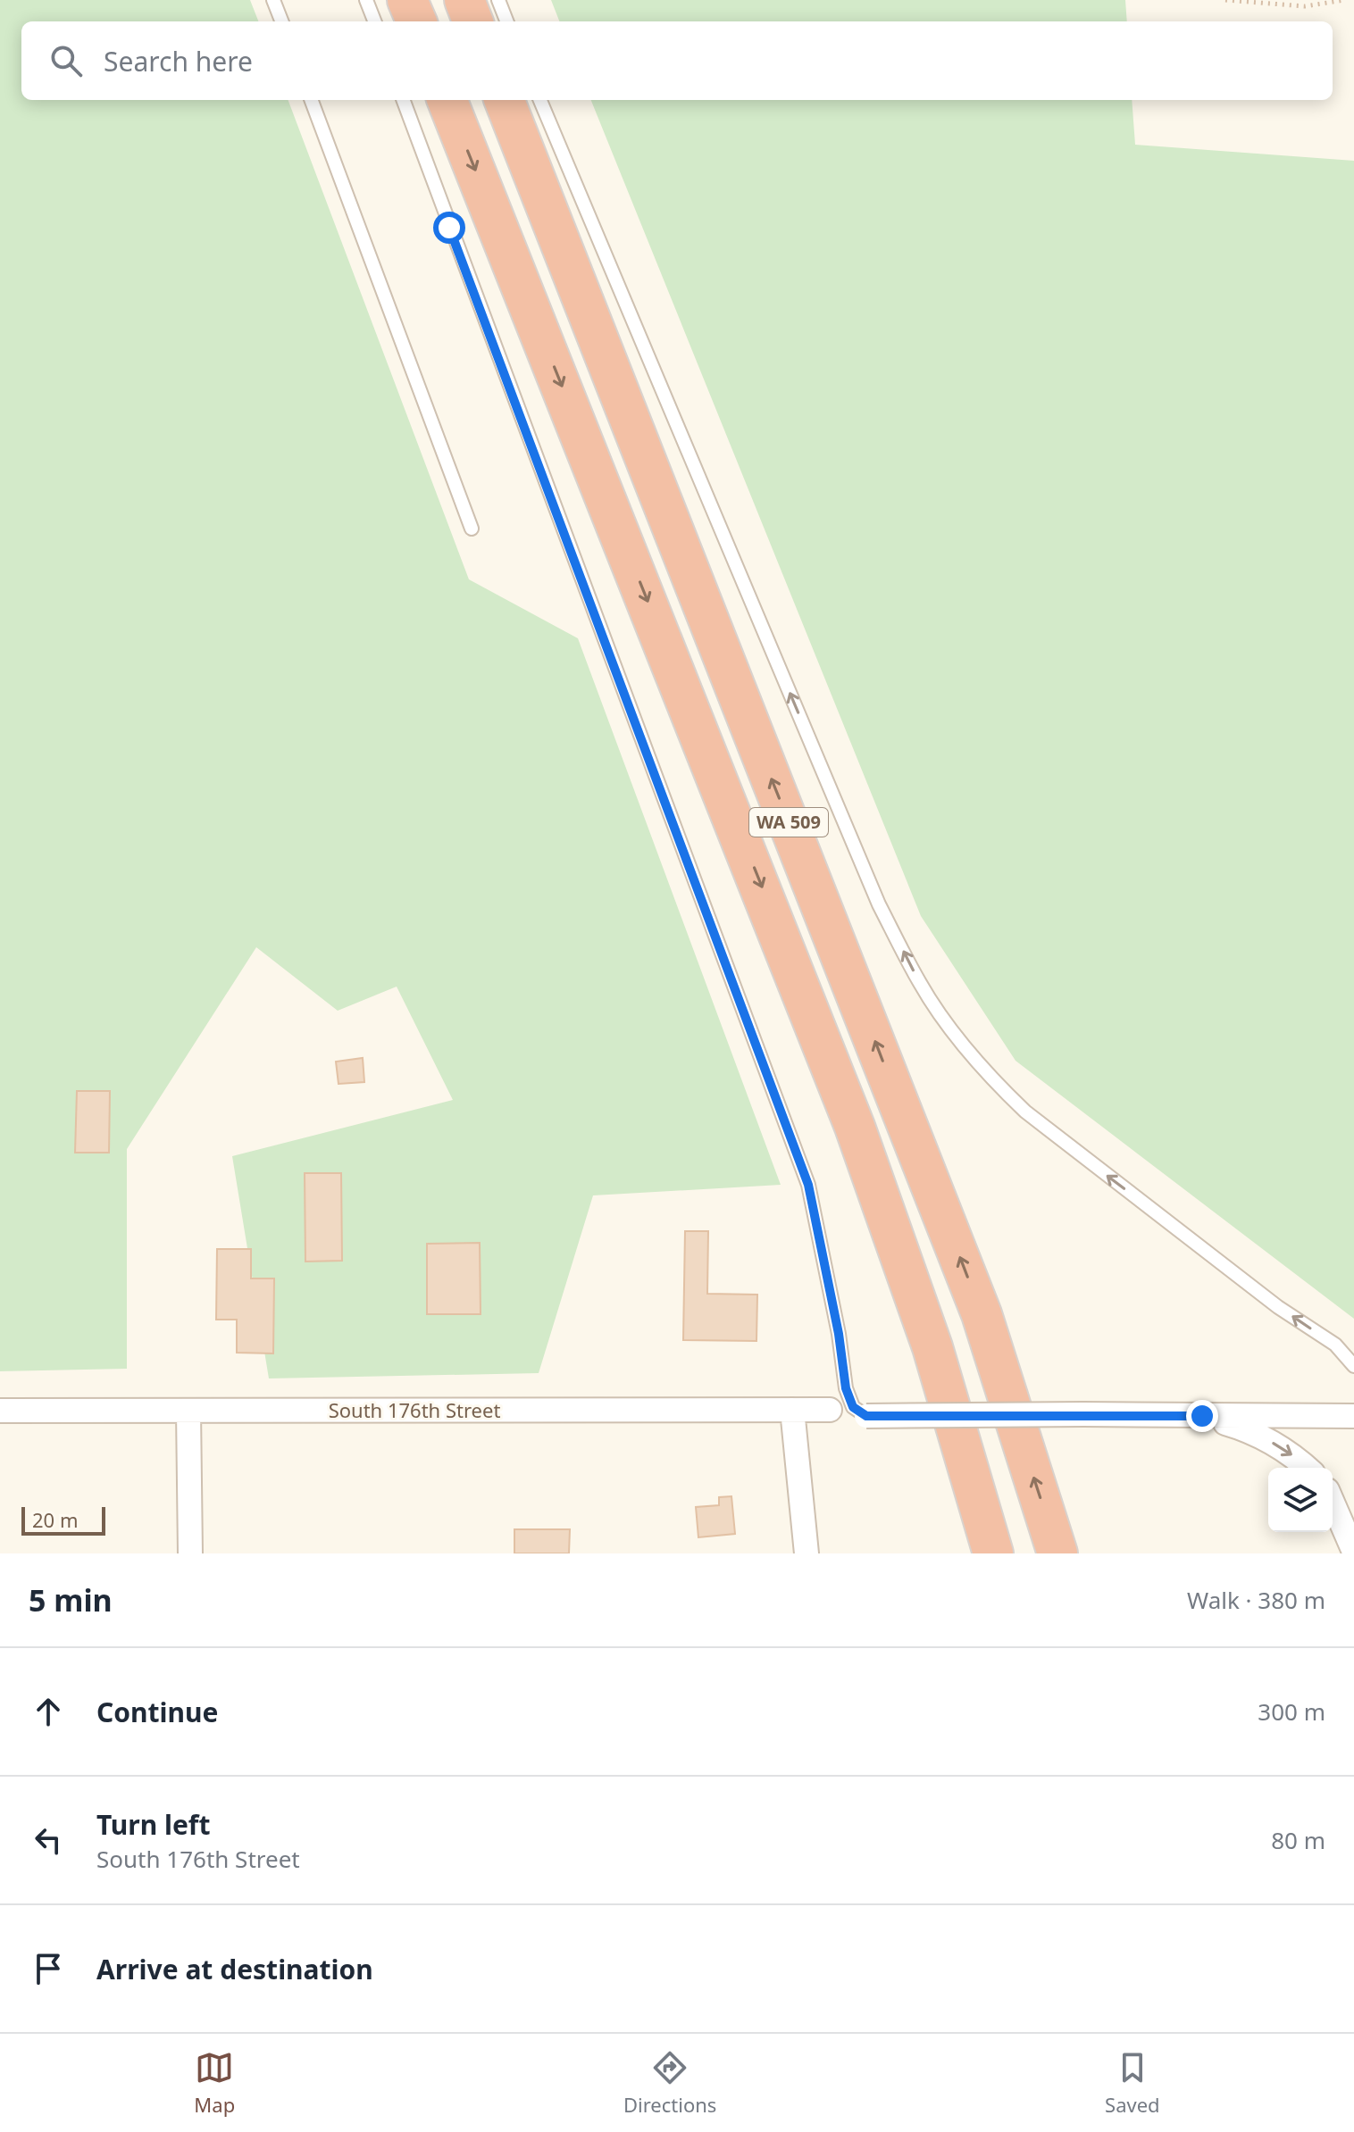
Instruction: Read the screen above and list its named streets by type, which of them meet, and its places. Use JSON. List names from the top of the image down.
{
  "streets": {
    "highway": ["WA 509"],
    "street": ["South 176th Street"]
  },
  "scale_bar": "20 m",
  "page": {
    "search": "Search here",
    "scale": "20 m",
    "heading": ["5 min", "Walk · 380 m"],
    "list": [
      ["Continue", "300 m"],
      ["Turn left", "South 176th Street", "80 m"],
      "Arrive at destination"
    ],
    "nav": ["Map", "Directions", "Saved"]
  }
}
